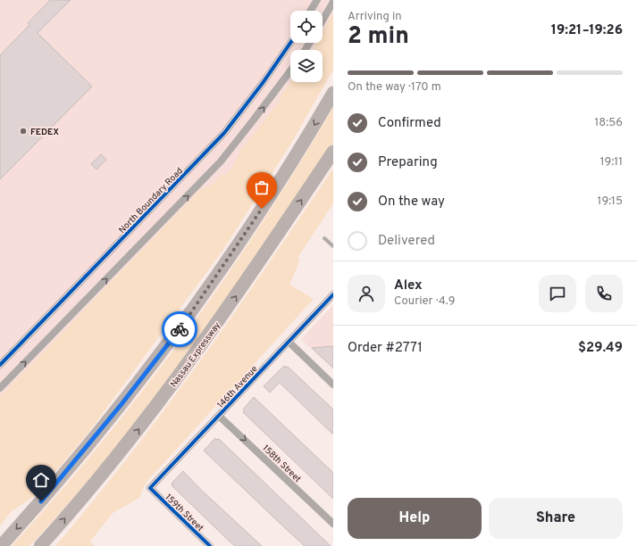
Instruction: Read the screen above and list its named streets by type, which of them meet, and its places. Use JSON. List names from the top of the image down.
{
  "streets": {
    "highway": ["Nassau Expressway"],
    "street": [
      "North Boundary Road",
      "146th Avenue",
      "158th Street",
      "159th Street"
    ]
  },
  "crossings": [
    ["146th Avenue", "158th Street"],
    ["146th Avenue", "159th Street"]
  ],
  "one_way": ["158th Street"],
  "places": ["FEDEX"],
  "page": {
    "heading": ["2 min", "Arriving in", "19:21–19:26"],
    "panel": [
      "Alex",
      "Courier · 4.9",
      "Order #2771",
      "$29.49"
    ],
    "bar": "On the way · 170 m",
    "list": [
      ["Confirmed", "18:56"],
      ["Preparing", "19:11"],
      ["On the way", "19:15"],
      "Delivered"
    ],
    "buttons": ["Help", "Share"]
  }
}
